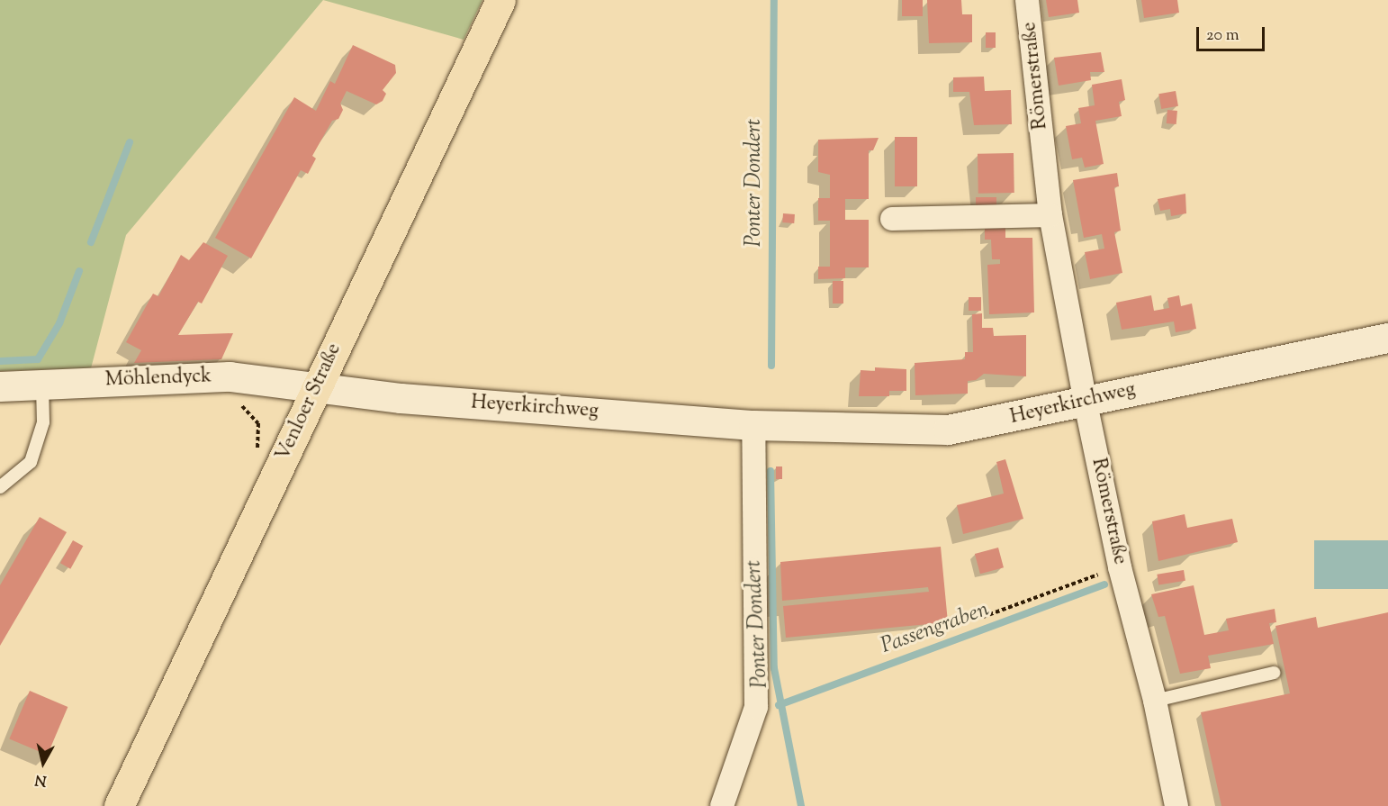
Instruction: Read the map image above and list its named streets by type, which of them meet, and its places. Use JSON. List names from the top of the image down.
{
  "streets": {
    "main road": ["Venloer Straße"],
    "street": ["Römerstraße", "Möhlendyck", "Heyerkirchweg"]
  },
  "crossings": [
    ["Römerstraße", "Heyerkirchweg"],
    ["Möhlendyck", "Venloer Straße"],
    ["Möhlendyck", "Heyerkirchweg"],
    ["Venloer Straße", "Heyerkirchweg"]
  ],
  "water": ["Ponter Dondert", "Passengraben"],
  "scale_bar": "20 m",
  "north": "bottom"
}
